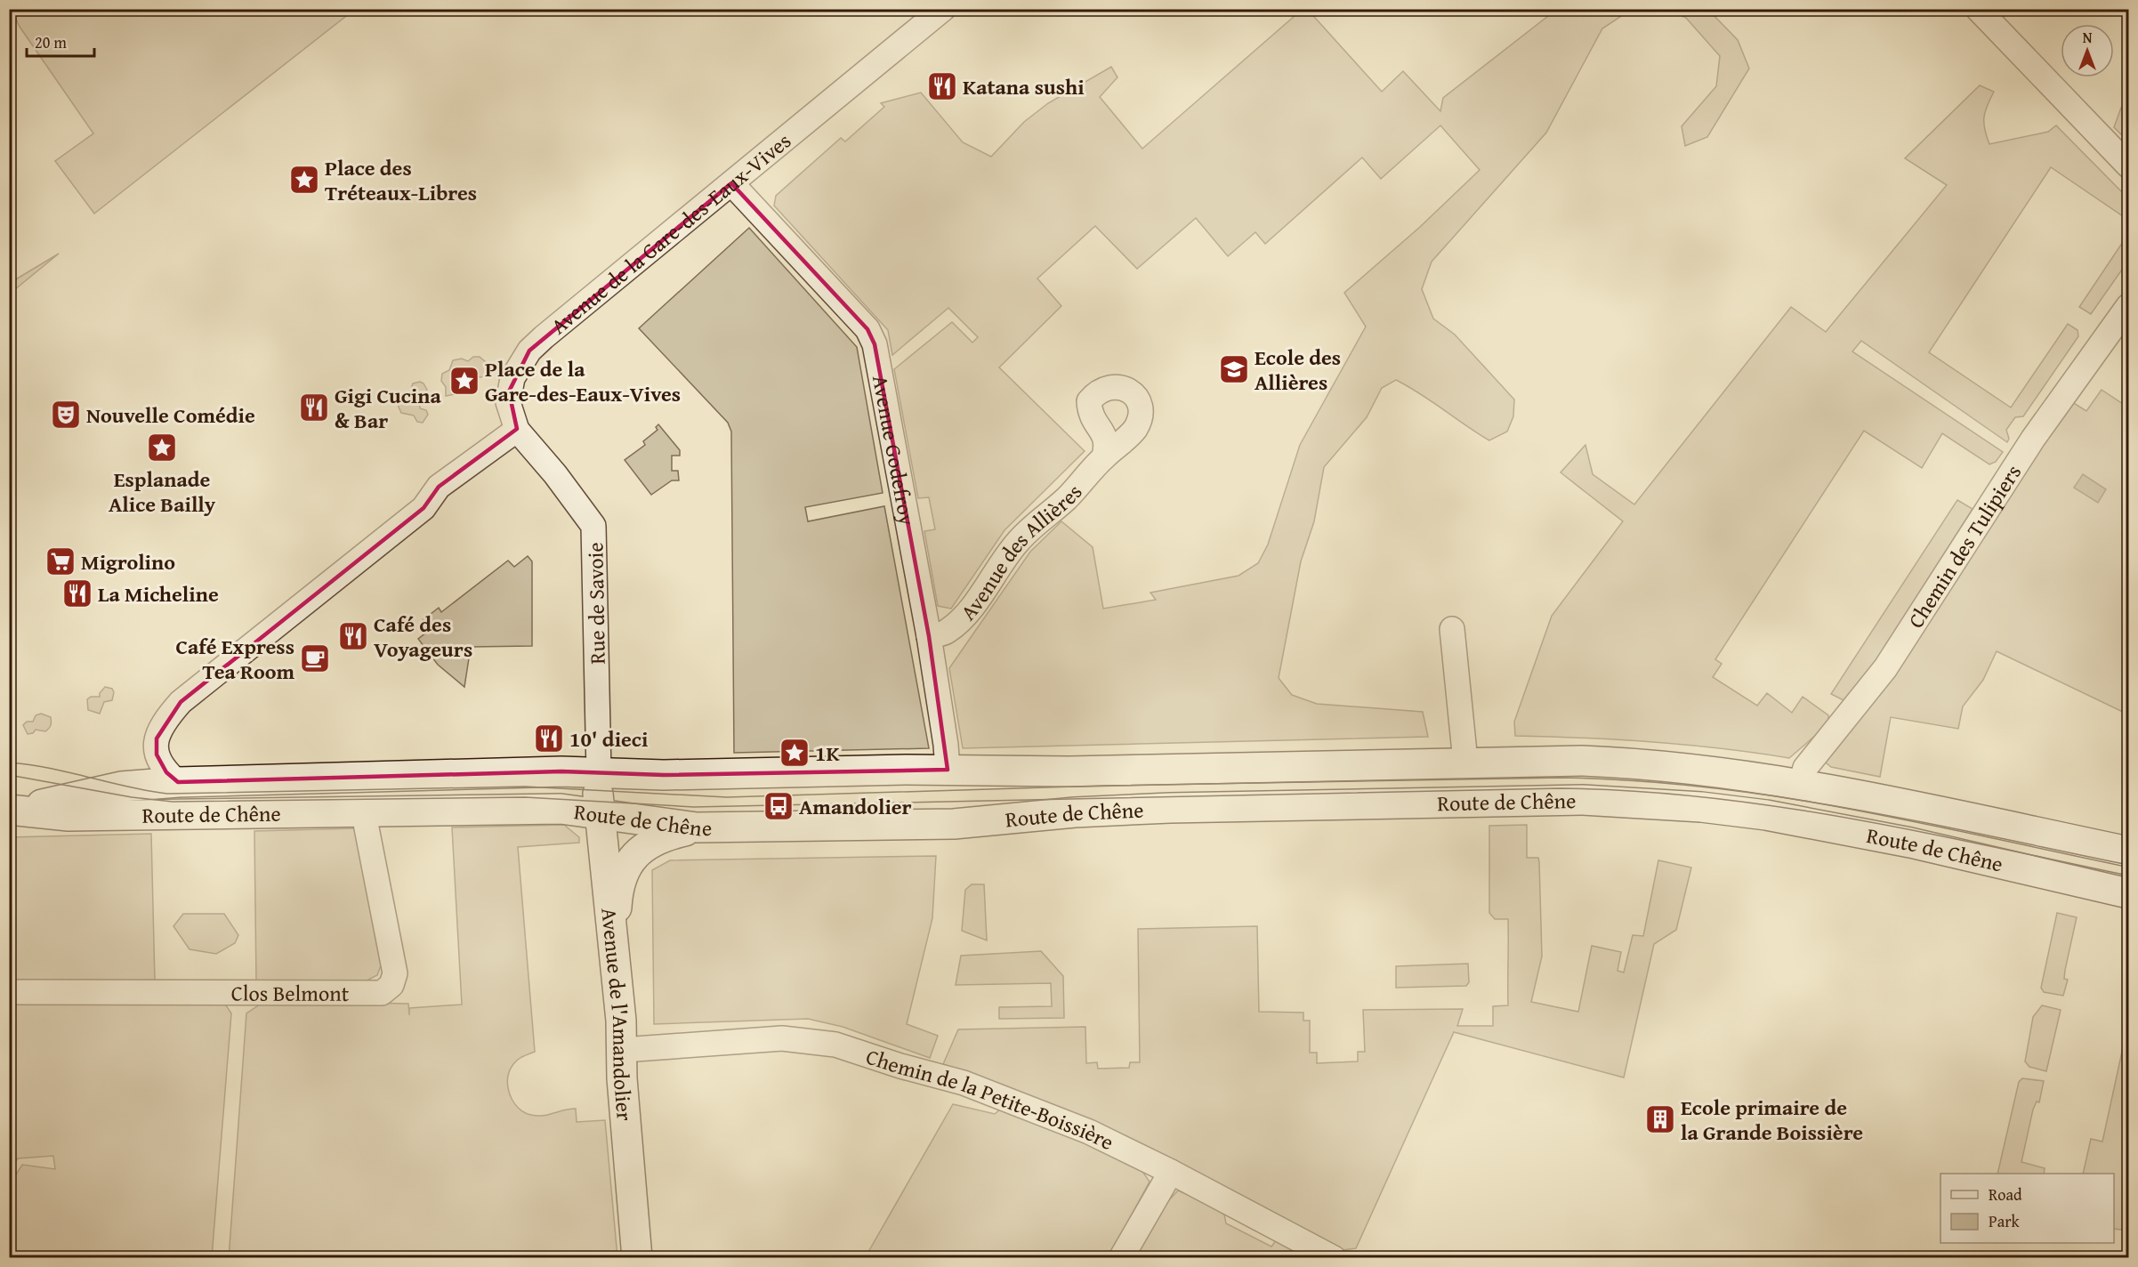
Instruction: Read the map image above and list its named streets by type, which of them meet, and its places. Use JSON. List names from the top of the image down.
{
  "streets": {
    "main road": ["Route de Chêne", "Avenue de l'Amandolier"],
    "street": [
      "Avenue de la Gare-des-Eaux-Vives",
      "Avenue Godefroy",
      "Chemin des Tulipiers",
      "Avenue des Allières",
      "Rue de Savoie",
      "Clos Belmont",
      "Chemin de la Petite-Boissière"
    ]
  },
  "crossings": [
    ["Avenue de la Gare-des-Eaux-Vives", "Avenue Godefroy"],
    ["Avenue de la Gare-des-Eaux-Vives", "Rue de Savoie"],
    ["Avenue Godefroy", "Avenue des Allières"],
    ["Avenue Godefroy", "Route de Chêne"],
    ["Chemin des Tulipiers", "Route de Chêne"],
    ["Rue de Savoie", "Route de Chêne"],
    ["Rue de Savoie", "Avenue de l'Amandolier"],
    ["Route de Chêne", "Clos Belmont"],
    ["Route de Chêne", "Avenue de l'Amandolier"],
    ["Avenue de l'Amandolier", "Chemin de la Petite-Boissière"]
  ],
  "places": {
    "restaurant": [
      "Katana sushi",
      "Gigi Cucina & Bar",
      "La Micheline",
      "Café des Voyageurs",
      "10' dieci"
    ],
    "place": [
      "Place des Tréteaux-Libres",
      "Place de la Gare-des-Eaux-Vives",
      "Esplanade Alice Bailly",
      "1K"
    ],
    "school or university": ["Ecole des Allières"],
    "theatre": ["Nouvelle Comédie"],
    "supermarket": ["Migrolino"],
    "cafe": ["Café Express Tea Room"],
    "bus stop": ["Amandolier"],
    "building": ["Ecole primaire de la Grande Boissière"]
  },
  "legend": ["Road", "Park"],
  "scale_bar": "20 m",
  "north": "top"
}
